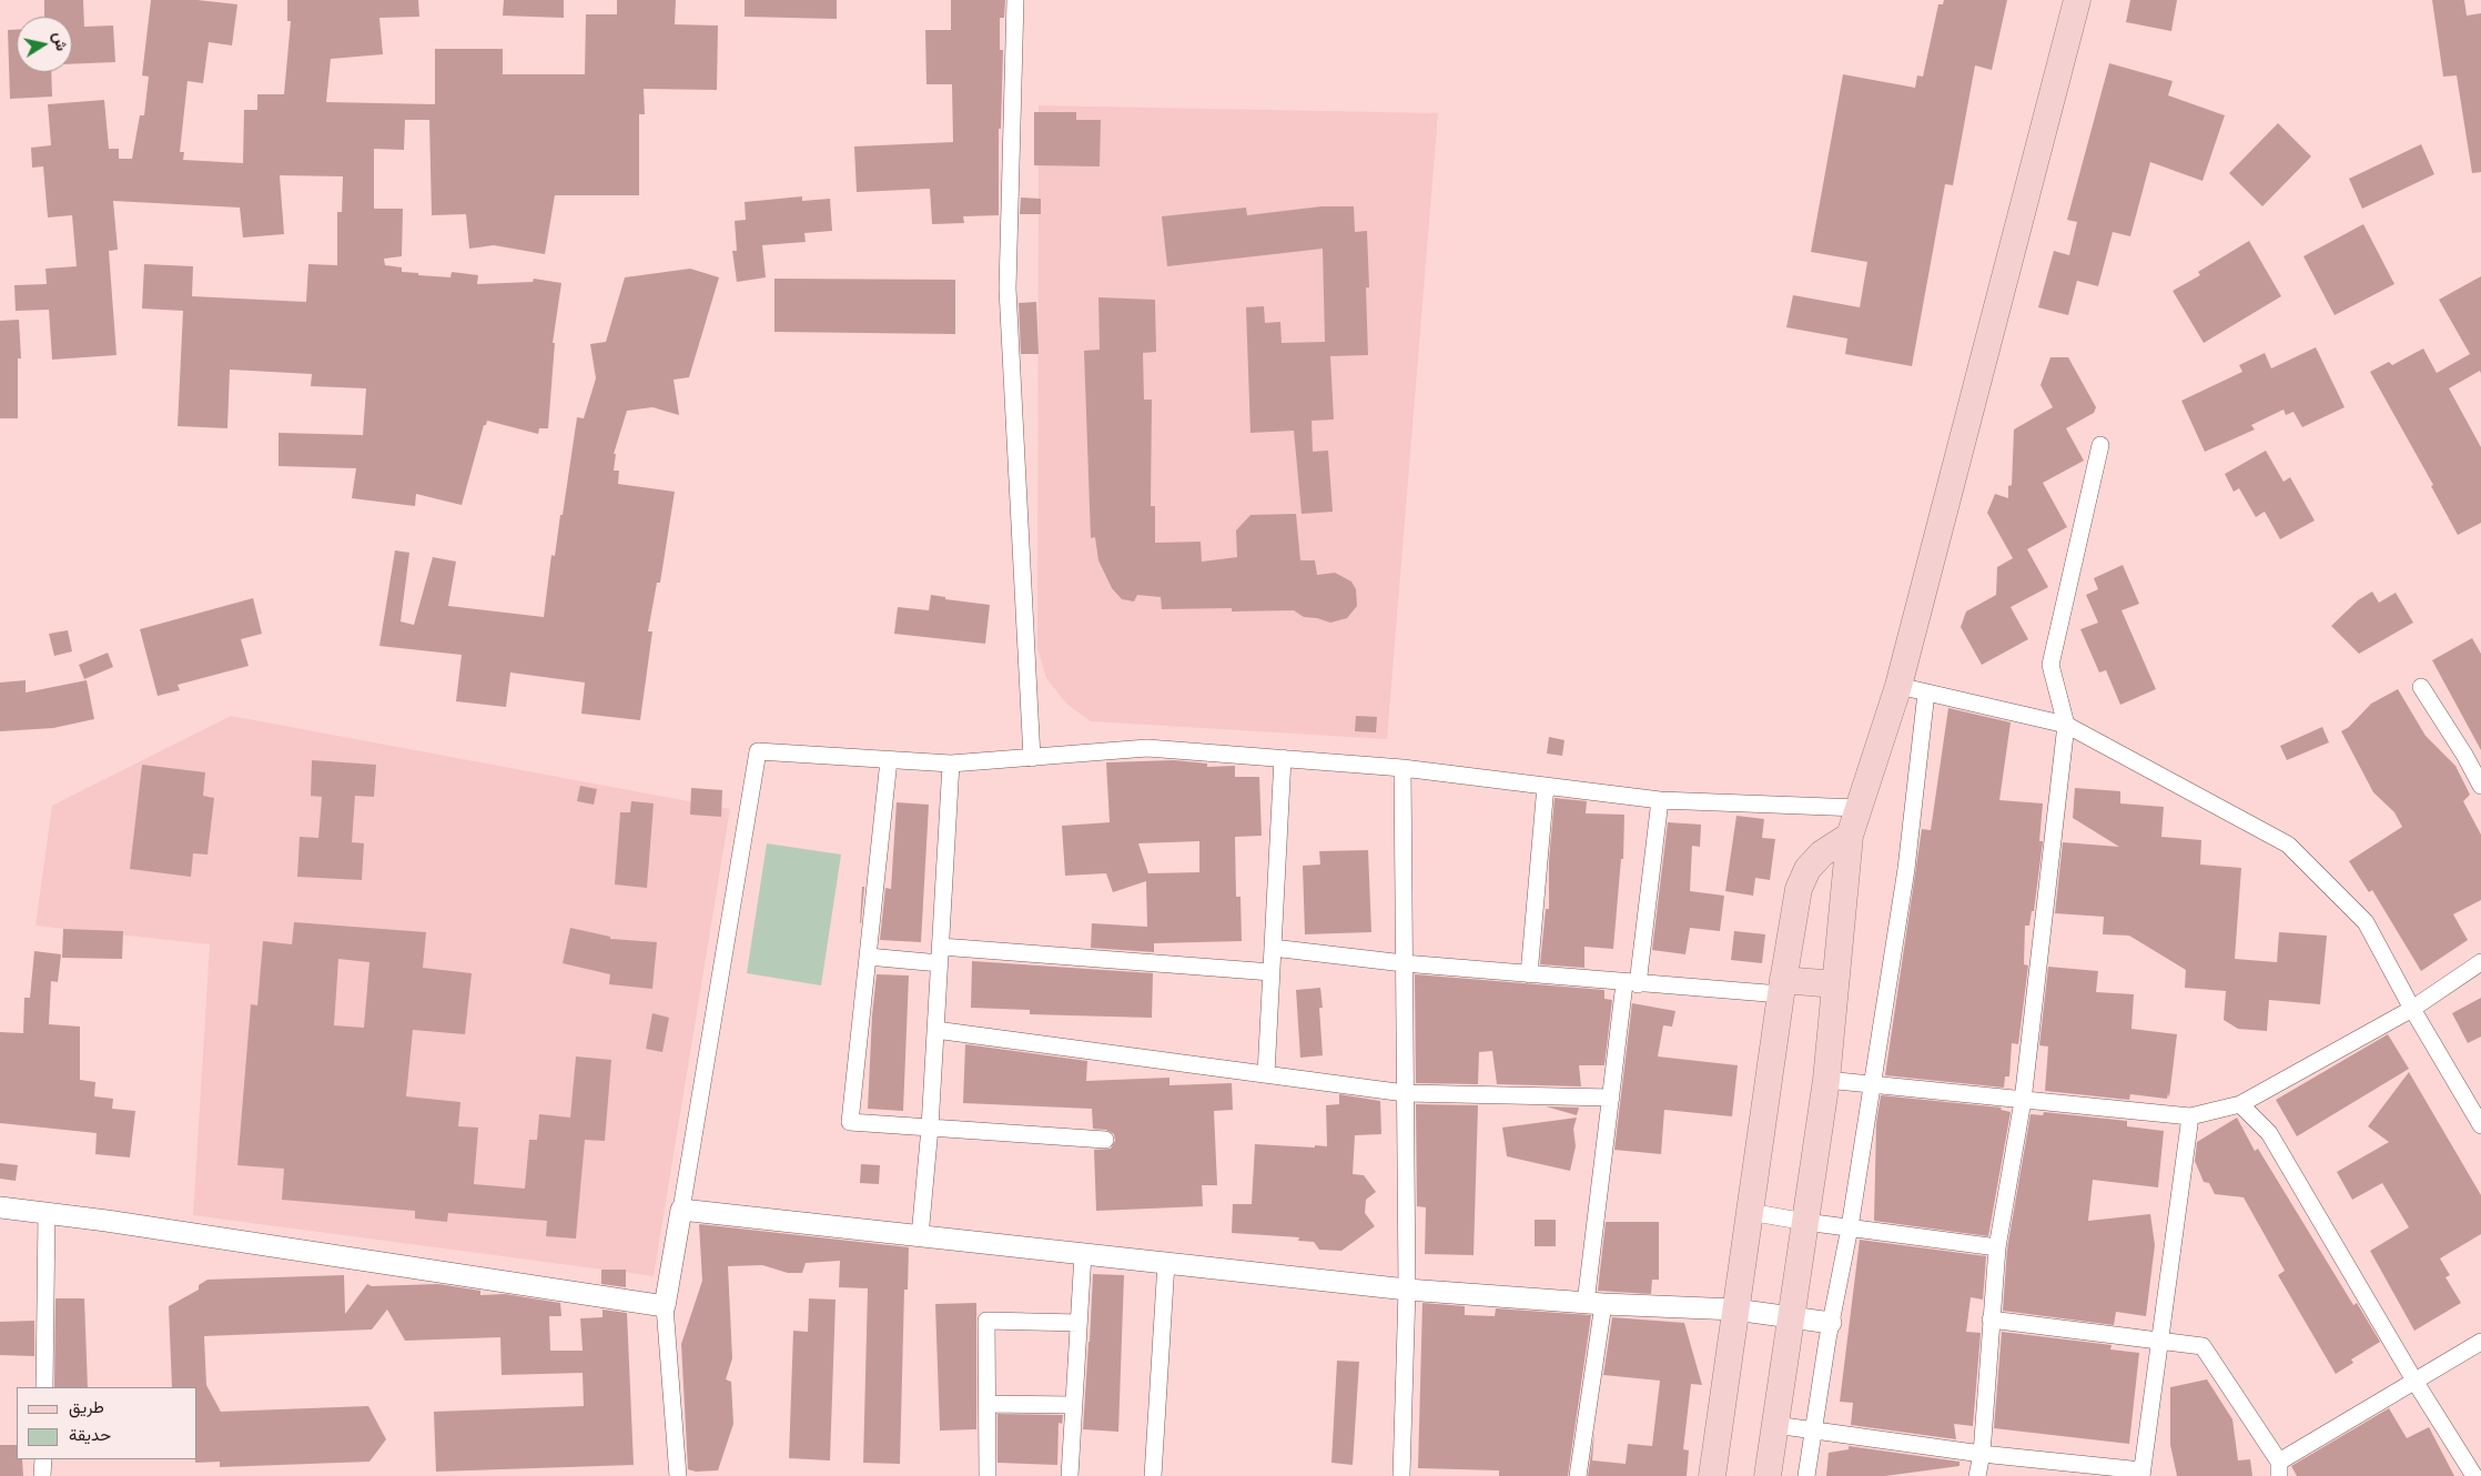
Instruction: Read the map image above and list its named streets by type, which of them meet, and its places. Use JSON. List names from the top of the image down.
{
  "legend": ["طريق", "حديقة"],
  "north": "right"
}
